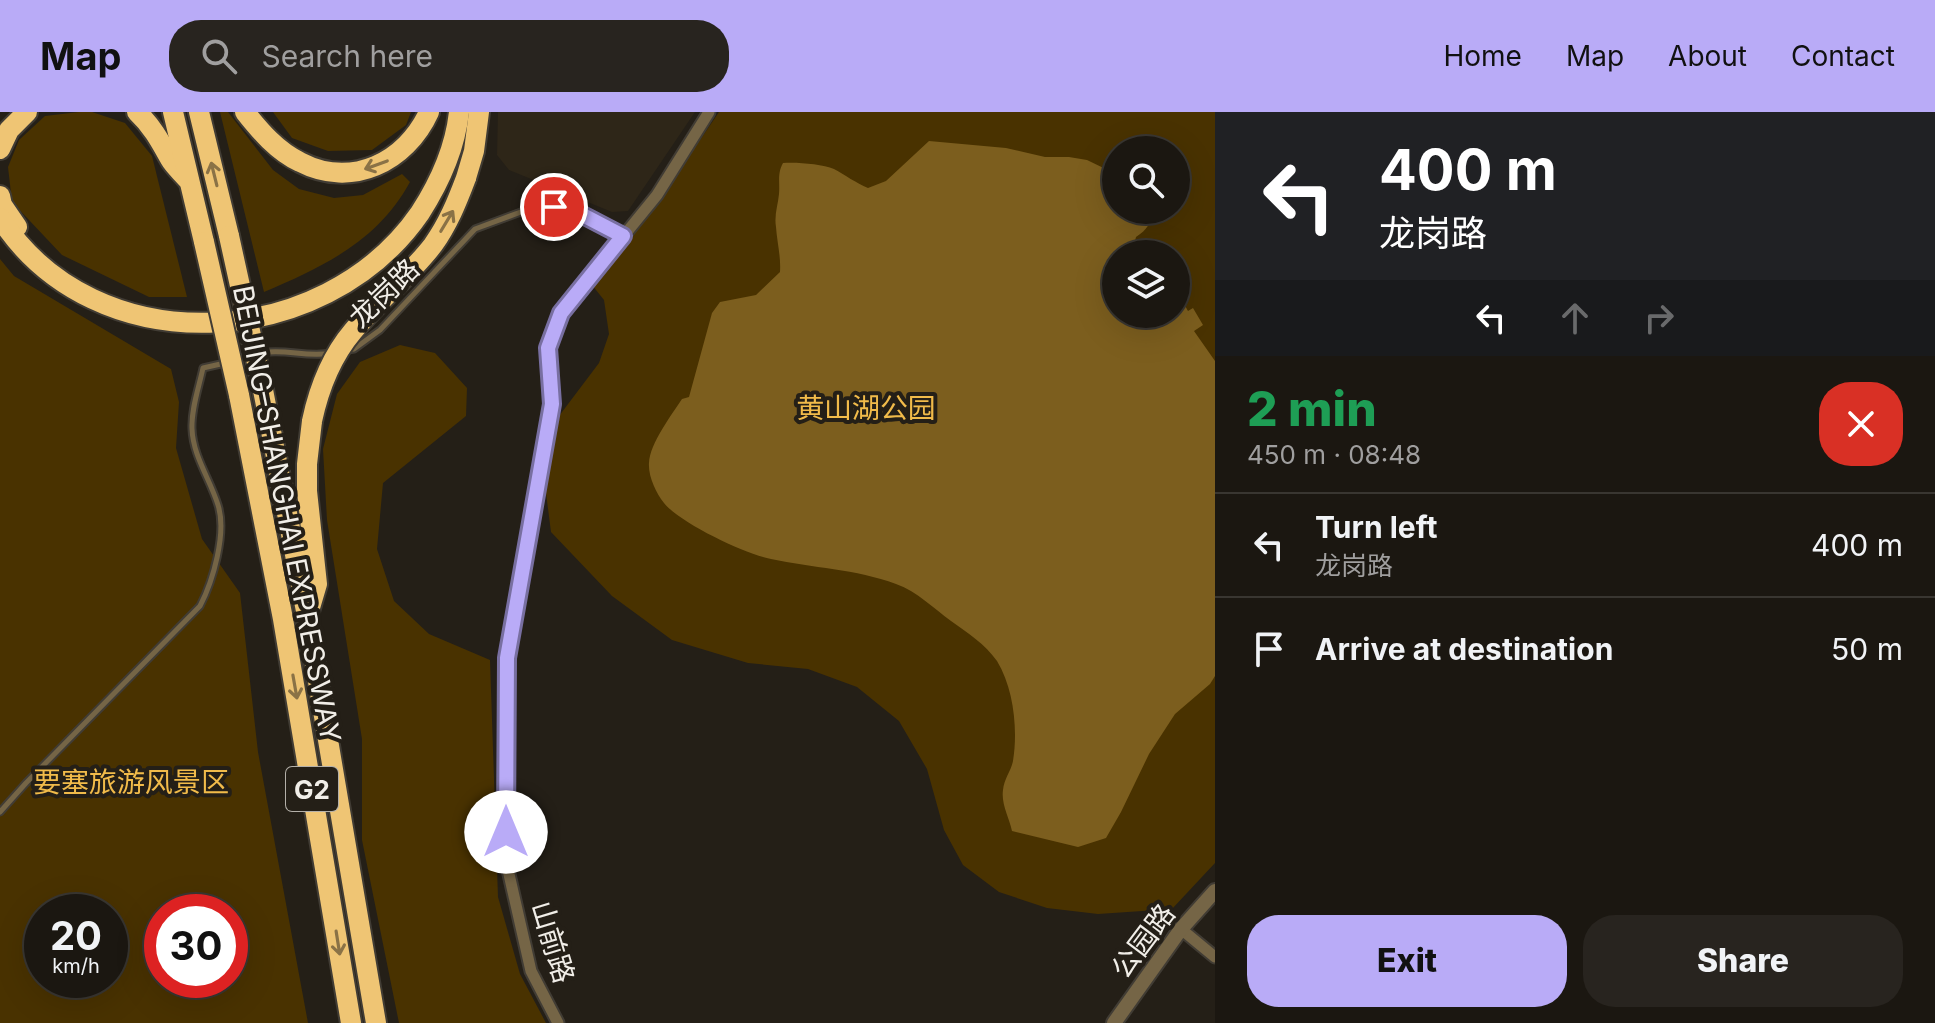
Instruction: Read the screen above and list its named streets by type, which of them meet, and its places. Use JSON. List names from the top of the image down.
{
  "streets": {
    "highway": ["BEIJING–SHANGHAI EXPRESSWAY", "G2"],
    "street": ["公园路", "山前路"],
    "lane": ["龙岗路"]
  },
  "crossings": [
    ["龙岗路", "山前路"]
  ],
  "parks": ["黄山湖公园", "要塞旅游风景区"],
  "page": {
    "header": "Map",
    "search": "Search here",
    "nav": [
      "Home",
      "Map",
      "About",
      "Contact"
    ],
    "turn": ["400 m", "龙岗路"],
    "heading": ["2 min", "450 m · 08:48"],
    "list": [
      {
        "name": "Turn left",
        "note": "龙岗路",
        "value": "400 m"
      },
      {
        "name": "Arrive at destination",
        "value": "50 m"
      }
    ],
    "speed": "20 km/h",
    "limit": "30",
    "buttons": ["Exit", "Share"]
  }
}
